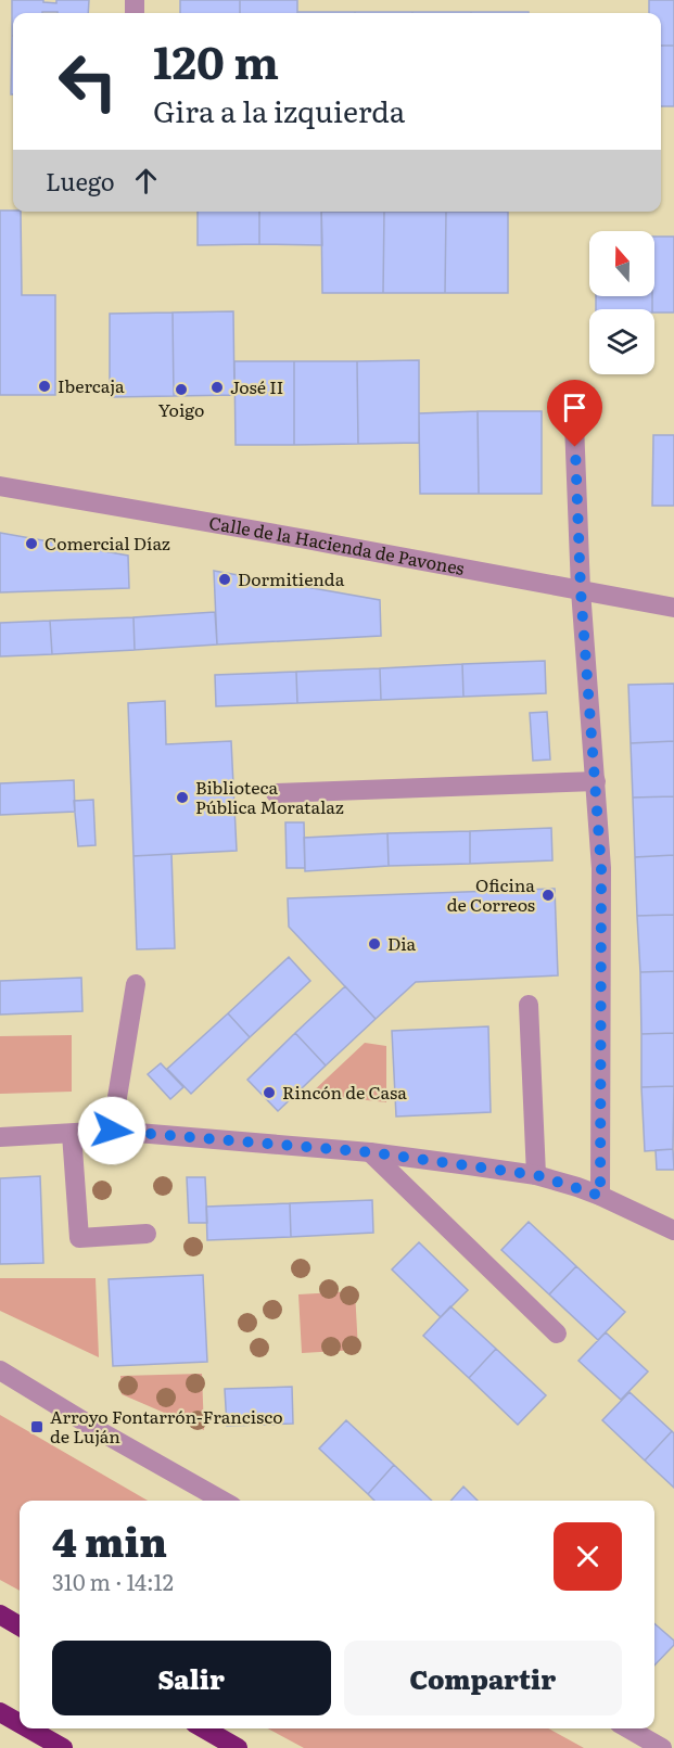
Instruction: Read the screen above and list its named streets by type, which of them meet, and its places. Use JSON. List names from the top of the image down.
{
  "streets": {
    "street": ["Calle de la Hacienda de Pavones"]
  },
  "places": {
    "other": [
      "Ibercaja",
      "José II",
      "Yoigo",
      "Comercial Díaz",
      "Dormitienda",
      "Biblioteca Pública Moratalaz",
      "Oficina de Correos",
      "Dia",
      "Rincón de Casa"
    ],
    "transit": ["Arroyo Fontarrón-Francisco de Luján"]
  },
  "north": "top",
  "page": {
    "turn": ["120 m", "Gira a la izquierda"],
    "then": "Luego",
    "heading": ["4 min", "310 m · 14:12"],
    "buttons": ["Salir", "Compartir"]
  }
}
